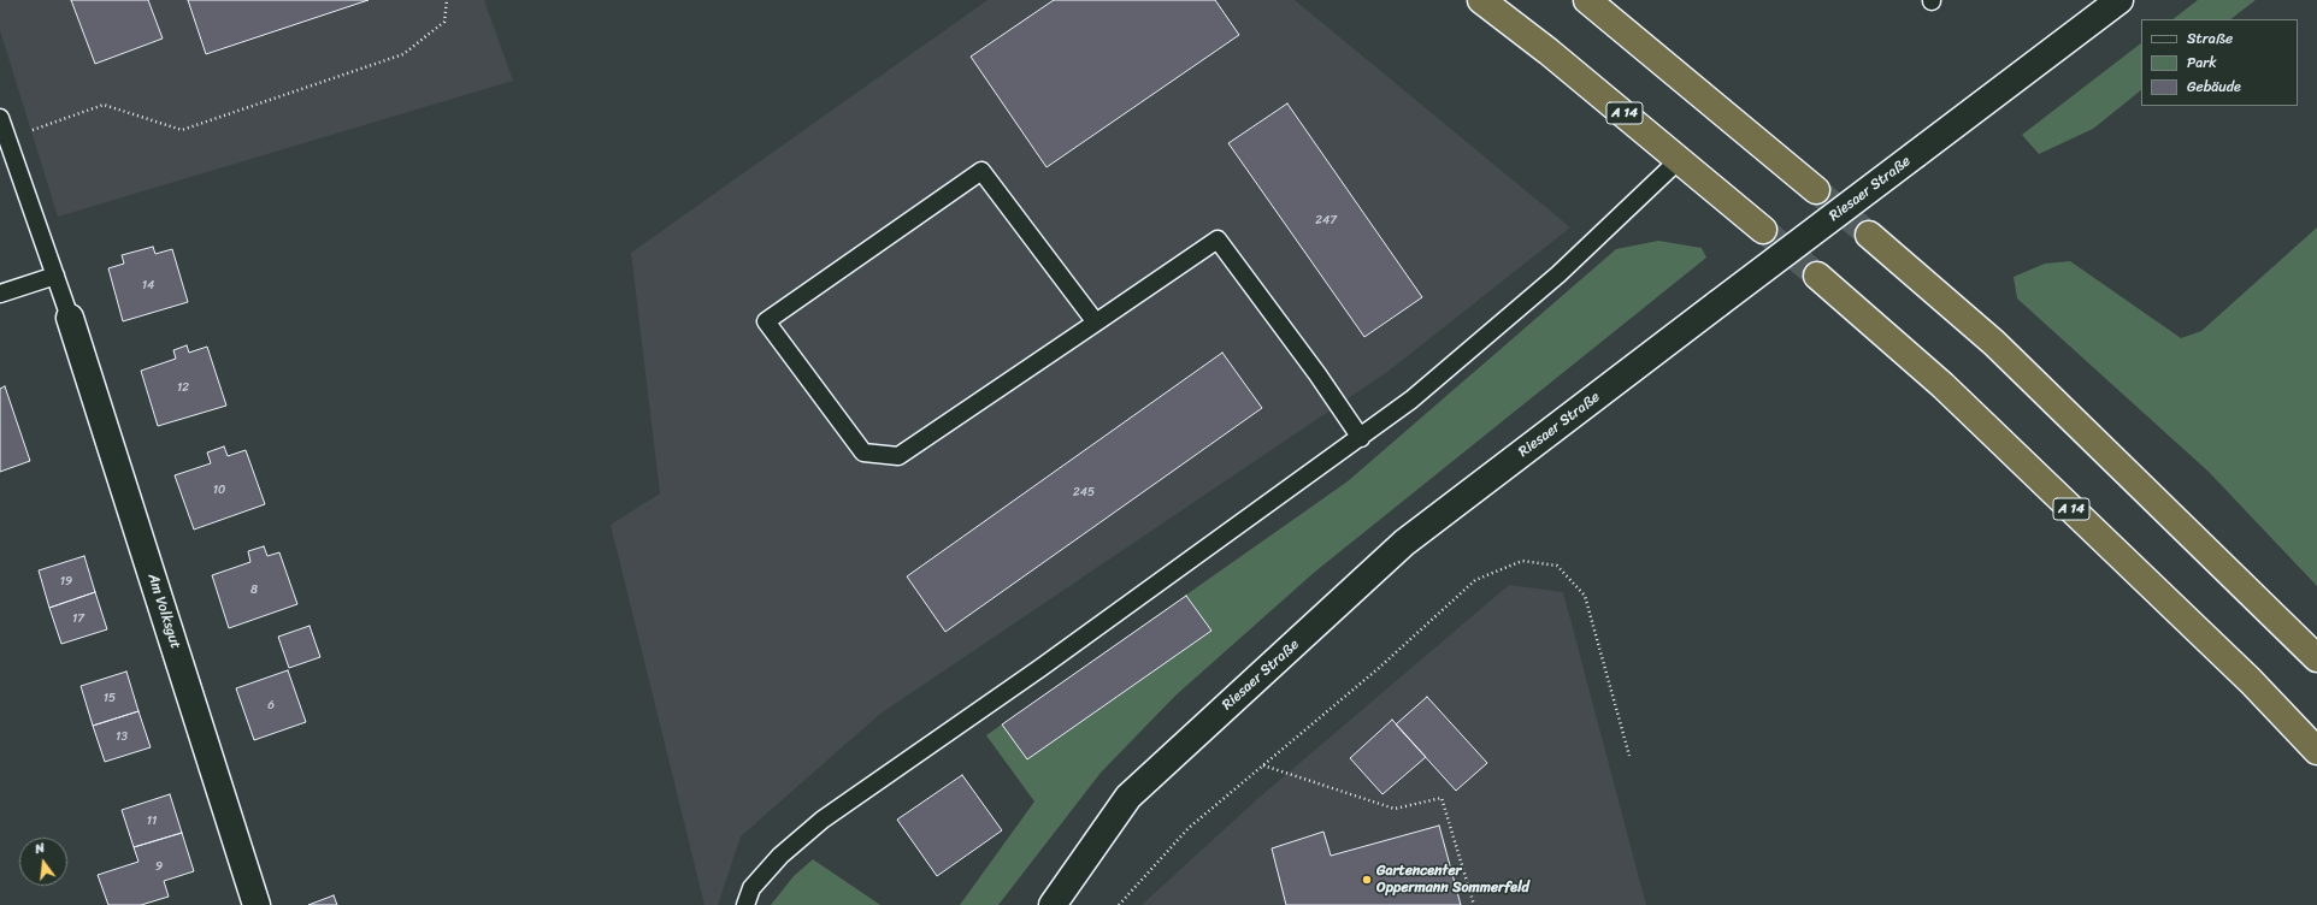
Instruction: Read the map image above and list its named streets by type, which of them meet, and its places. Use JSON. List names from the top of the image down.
{
  "streets": {
    "highway": ["A 14"],
    "main road": ["Riesaer Straße", "Am Volksgut"]
  },
  "places": ["Gartencenter Oppermann Sommerfeld"],
  "house_numbers": [
    "247",
    "14",
    "12",
    "10",
    "245",
    "19",
    "8",
    "17",
    "15",
    "6",
    "13",
    "11",
    "9"
  ],
  "legend": ["Straße", "Park", "Gebäude"],
  "north": "top"
}
